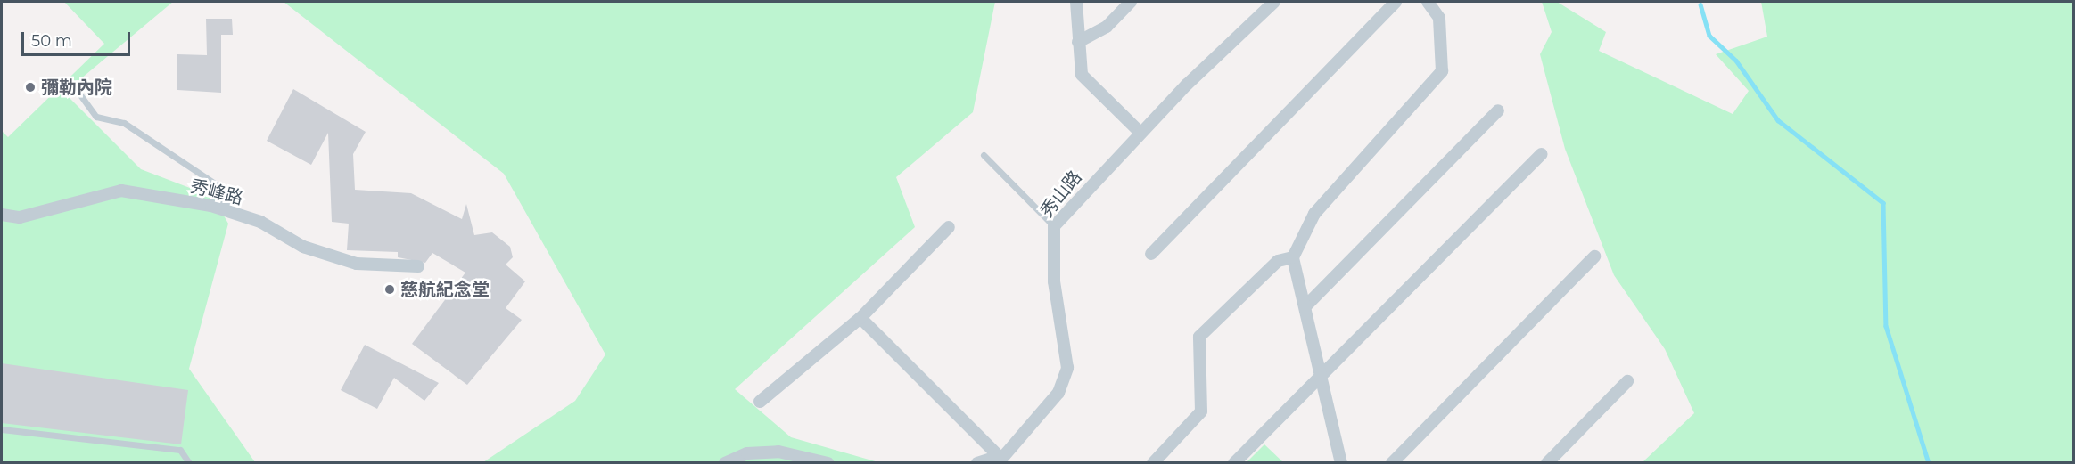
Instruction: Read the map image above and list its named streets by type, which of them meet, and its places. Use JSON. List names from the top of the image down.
{
  "streets": {
    "street": ["秀峰路", "秀山路"]
  },
  "places": ["彌勒內院", "慈航紀念堂"],
  "scale_bar": "50 m"
}
